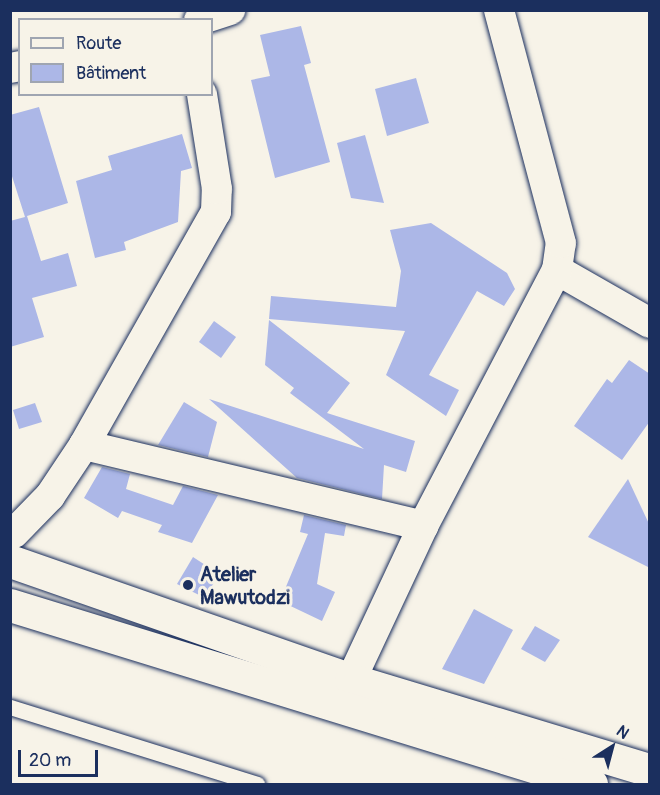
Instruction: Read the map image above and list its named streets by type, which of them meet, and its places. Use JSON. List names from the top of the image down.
{
  "places": ["Atelier Mawutodzi"],
  "legend": ["Route", "Bâtiment"],
  "scale_bar": "20 m",
  "north": "top right"
}
